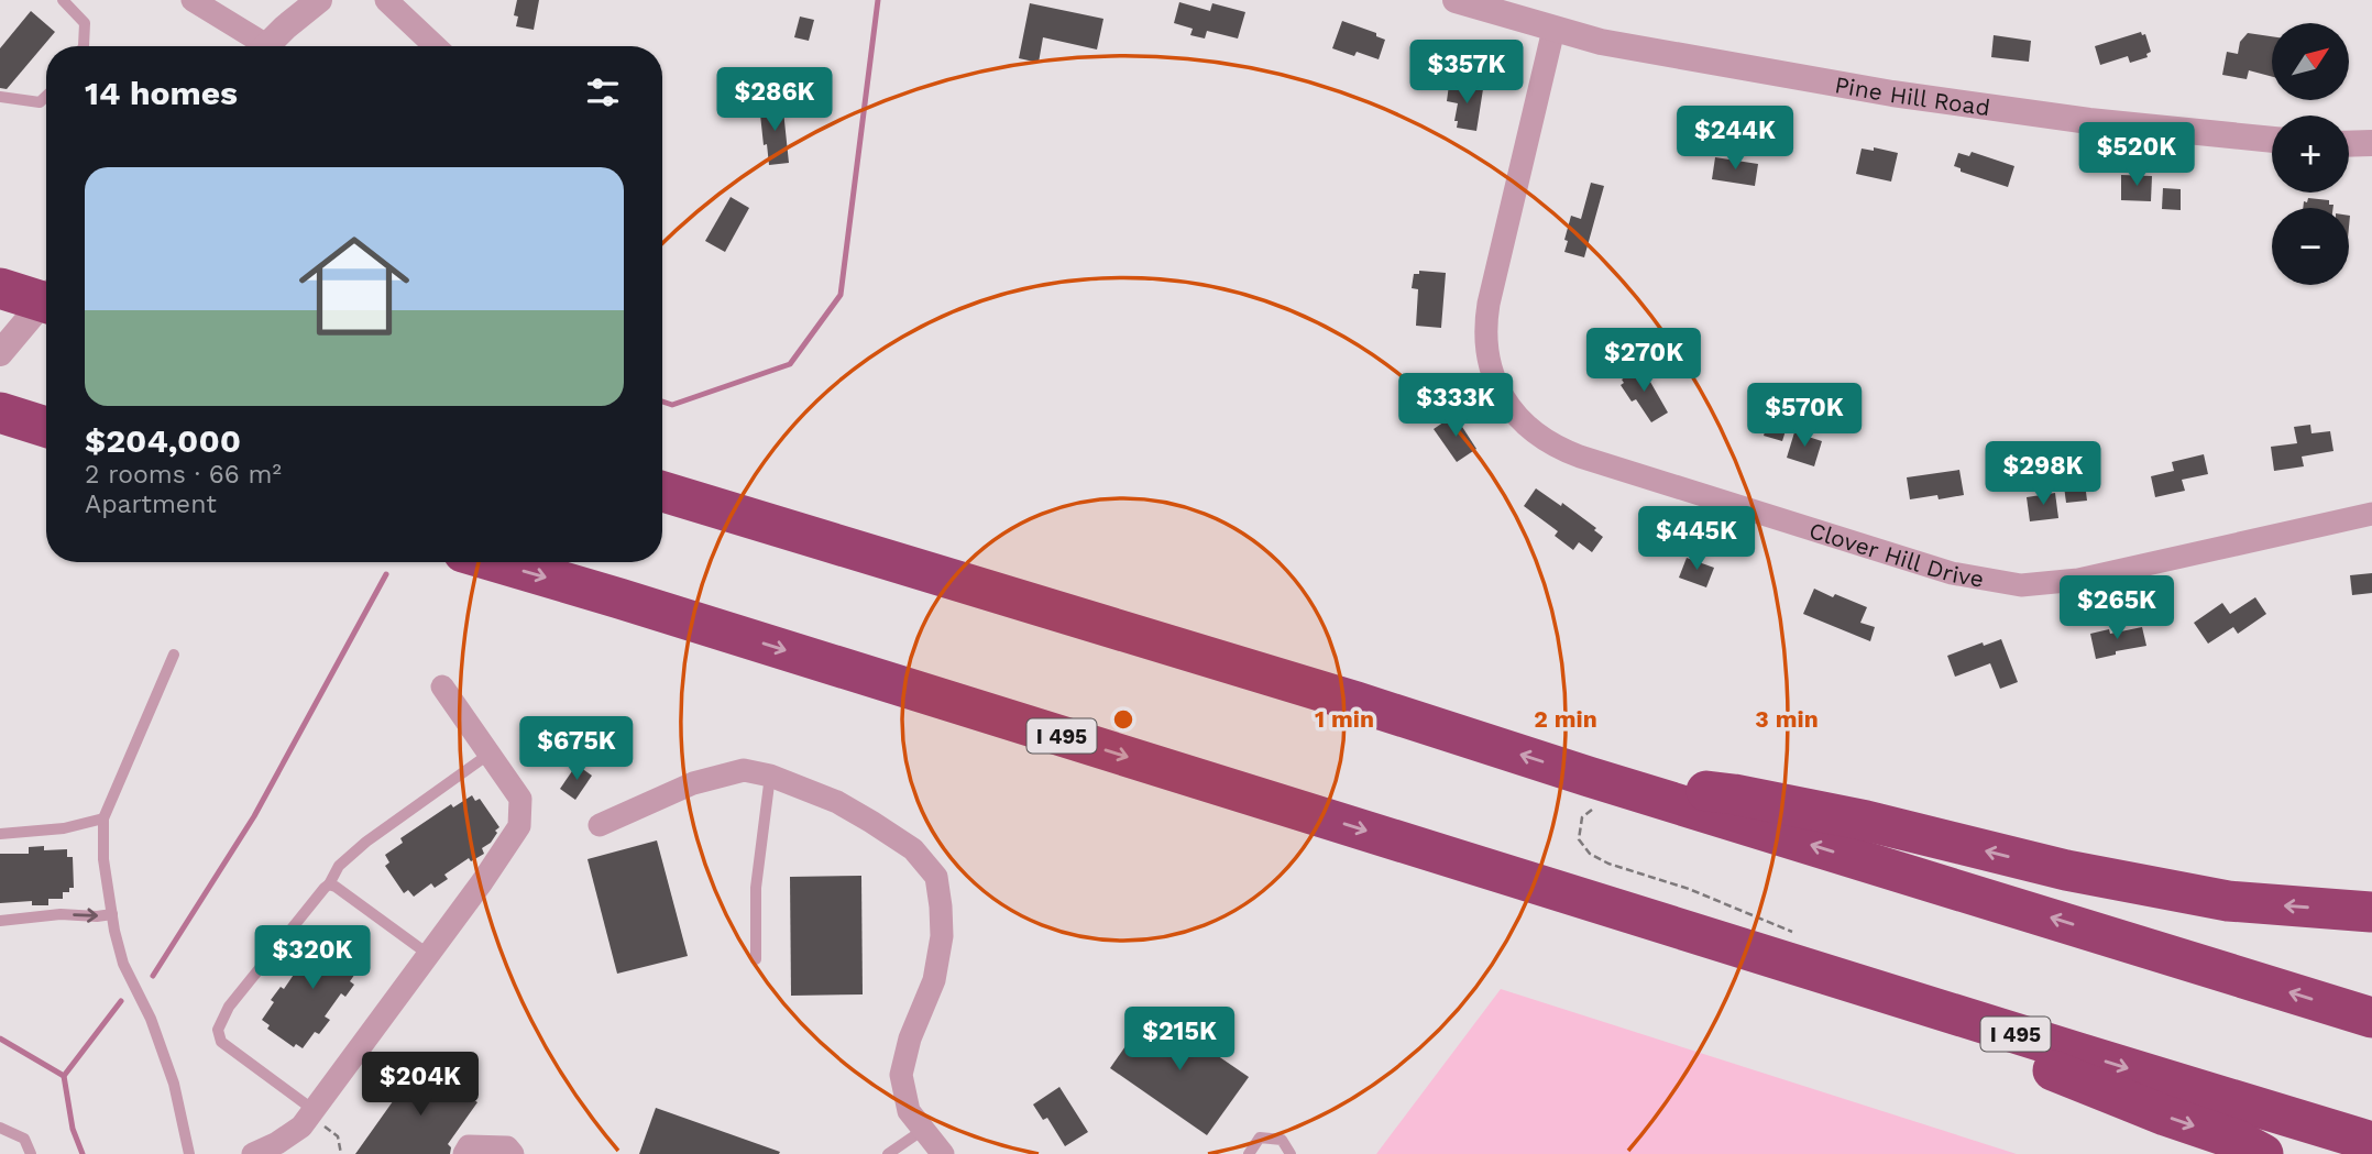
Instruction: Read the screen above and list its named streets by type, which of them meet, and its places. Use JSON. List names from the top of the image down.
{
  "streets": {
    "highway": ["I 495"],
    "street": ["Pine Hill Road", "Clover Hill Drive"]
  },
  "crossings": [
    ["Pine Hill Road", "Clover Hill Drive"]
  ],
  "north": "top right",
  "page": {
    "map_buttons": ["+", "−"],
    "price": [
      "$357K",
      "$286K",
      "$244K",
      "$520K",
      "$270K",
      "$333K",
      "$570K",
      "$298K",
      "$445K",
      "$265K",
      "$675K",
      "$320K",
      "$215K",
      "$204K"
    ],
    "heading": "14 homes",
    "list": [
      {
        "name": "$204,000",
        "note": "2 rooms · 66 m² · Apartment"
      }
    ]
  },
  "rings": ["1 min", "2 min", "3 min"]
}
